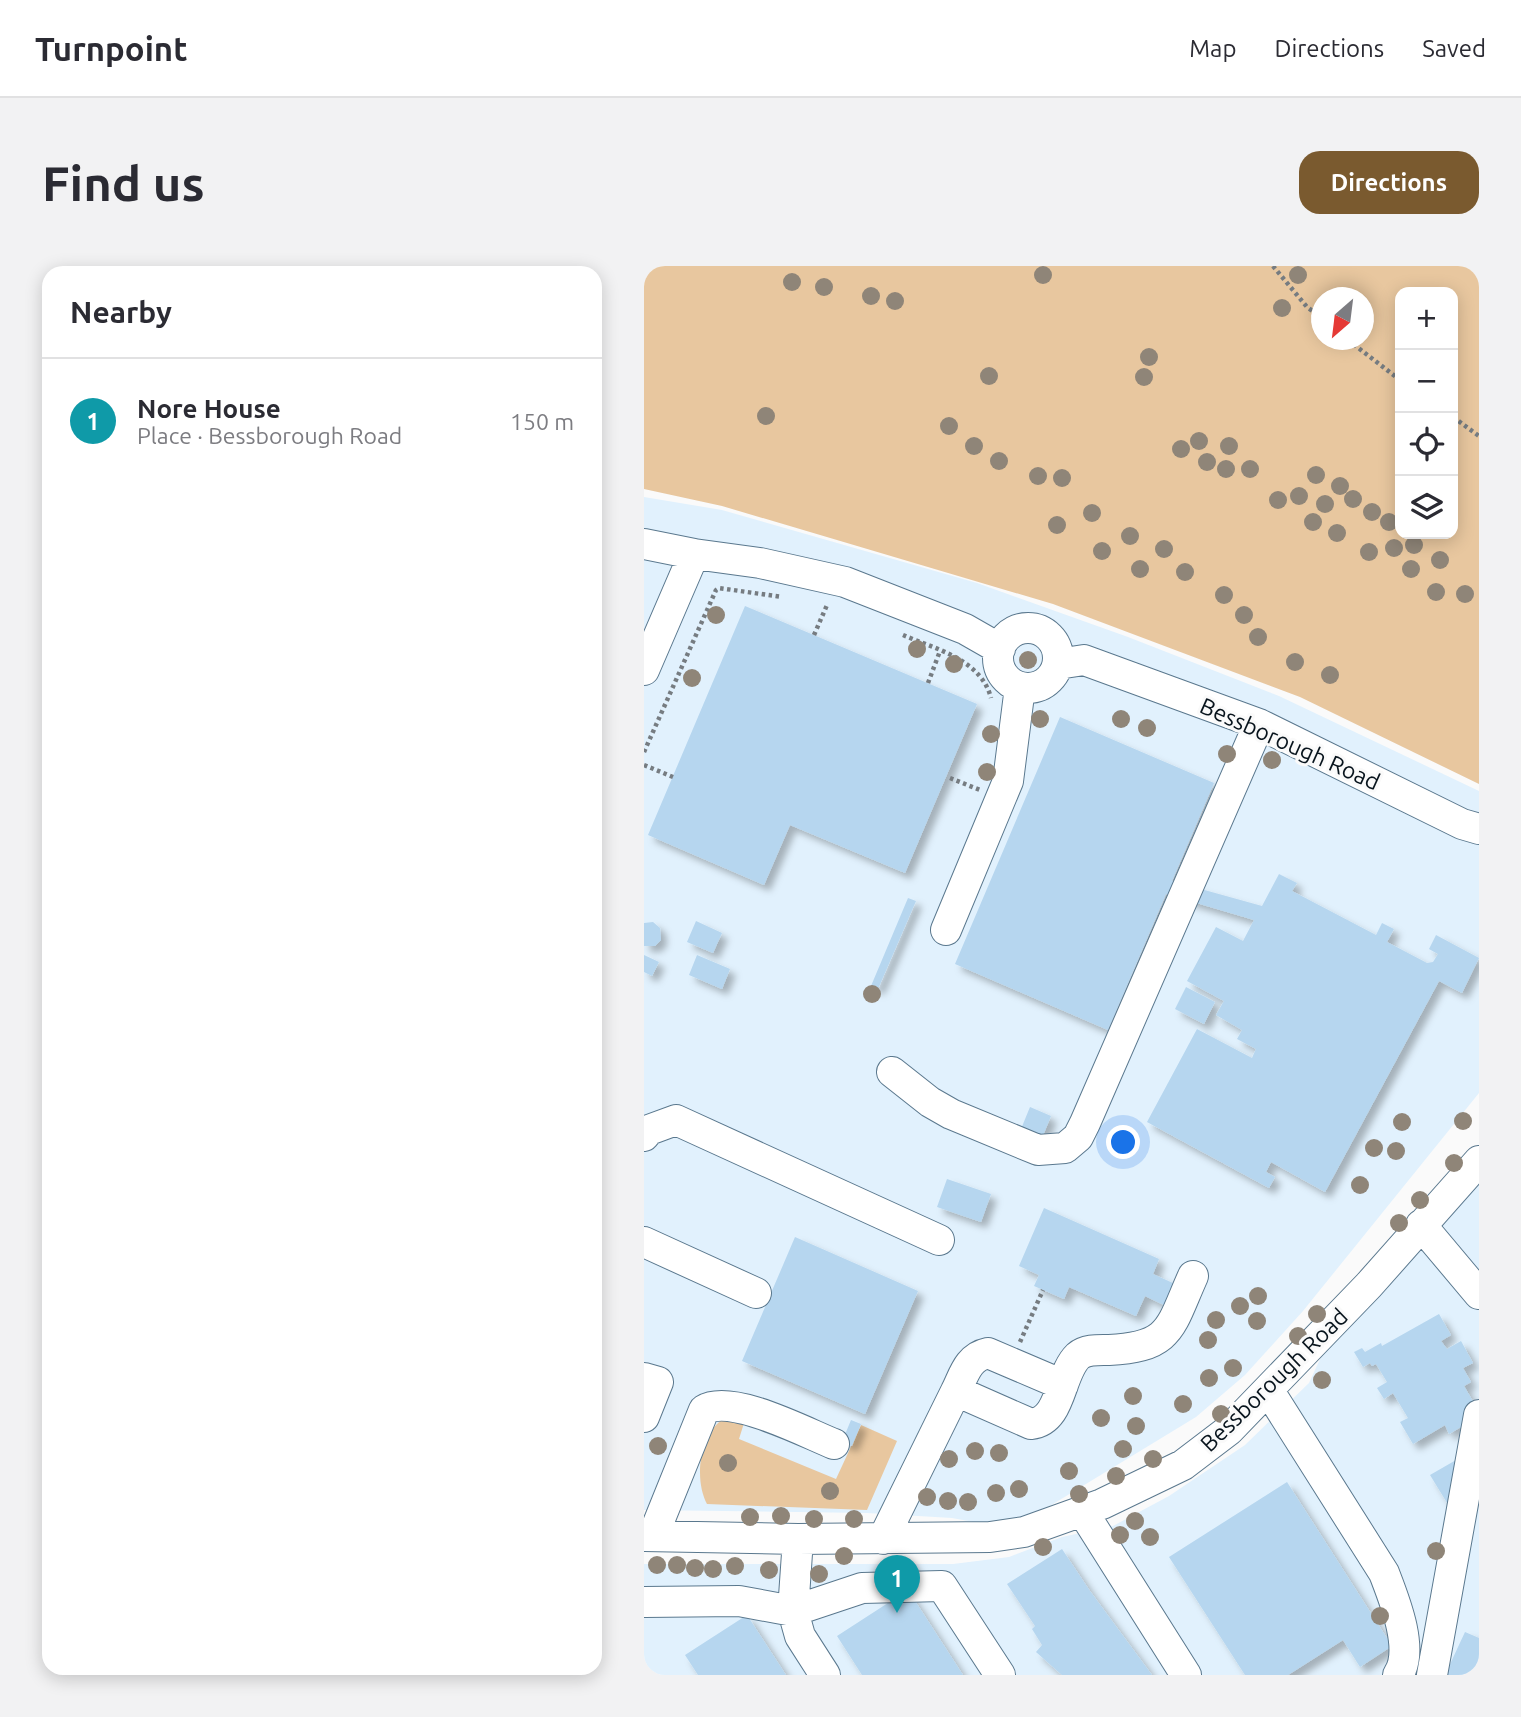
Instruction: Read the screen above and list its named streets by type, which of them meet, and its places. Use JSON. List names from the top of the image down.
{
  "streets": {
    "street": ["Bessborough Road"]
  },
  "north": "bottom left",
  "page": {
    "header": "Turnpoint",
    "nav": ["Map", "Directions", "Saved"],
    "buttons": "Directions",
    "title": "Find us",
    "heading": "Nearby",
    "map_buttons": ["+", "−"],
    "list": [
      {
        "mark": "1",
        "name": "Nore House",
        "note": "Place · Bessborough Road",
        "value": "150 m"
      }
    ],
    "pins": "1"
  }
}
